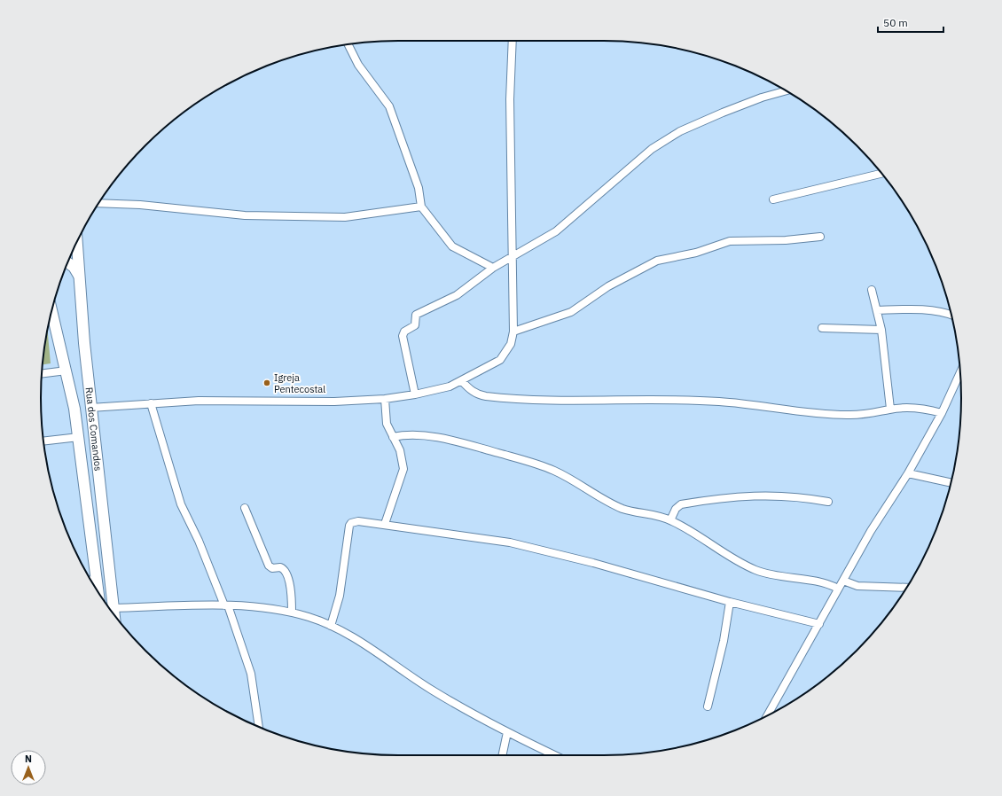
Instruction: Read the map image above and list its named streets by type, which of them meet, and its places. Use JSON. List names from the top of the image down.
{
  "streets": {
    "main road": ["Rua dos Comandos"]
  },
  "places": ["Igreja Pentecostal"],
  "scale_bar": "50 m",
  "north": "top"
}
